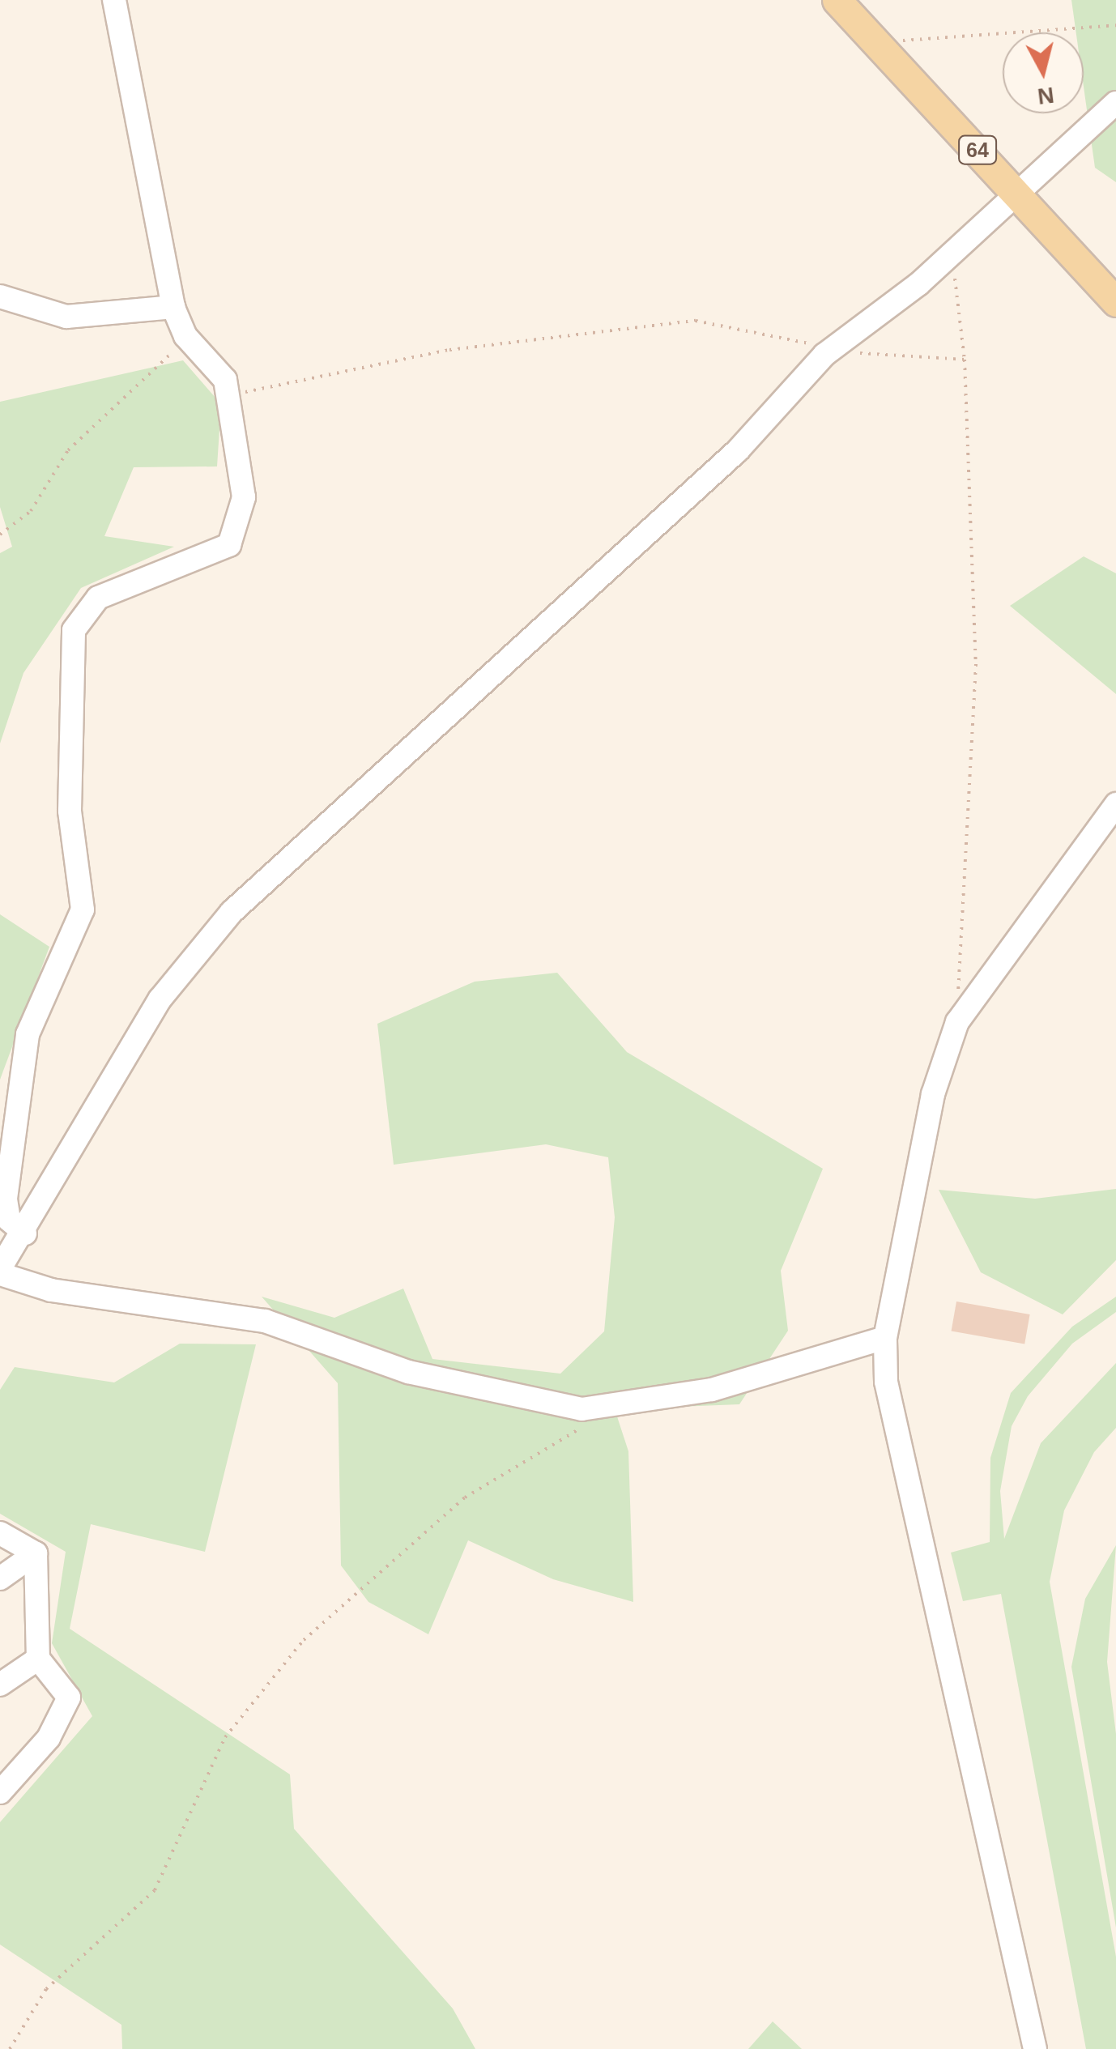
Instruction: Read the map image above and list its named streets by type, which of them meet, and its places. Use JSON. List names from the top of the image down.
{
  "streets": {
    "main road": ["64"]
  },
  "north": "bottom"
}
